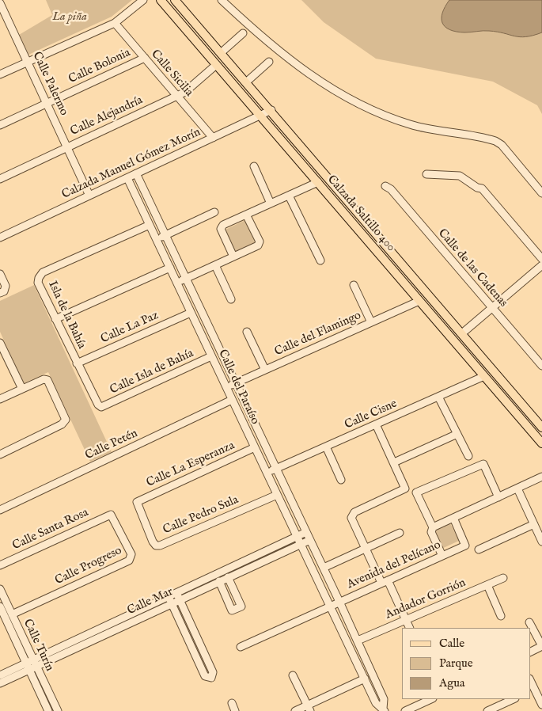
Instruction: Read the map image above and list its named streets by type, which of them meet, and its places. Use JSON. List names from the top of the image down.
{
  "streets": {
    "main road": ["Calzada Saltillo 400"],
    "street": [
      "Calle Bolonia",
      "Calle Sicilia",
      "Calle Palermo",
      "Calle Alejandría",
      "Calzada Manuel Gómez Morín",
      "Calle de las Cadenas",
      "Isla de la Bahía",
      "Calle La Paz",
      "Calle del Flamingo",
      "Calle Isla de Bahía",
      "Calle del Paraíso",
      "Calle Cisne",
      "Calle Petén",
      "Calle La Esperanza",
      "Calle Pedro Sula",
      "Calle Santa Rosa",
      "Avenida del Pelícano",
      "Calle Progreso",
      "Andador Gorrión",
      "Calle Mar",
      "Calle Turín"
    ]
  },
  "crossings": [
    ["Calle Bolonia", "Calle Sicilia"],
    ["Calle Bolonia", "Calle Palermo"],
    ["Calle Sicilia", "Calle Alejandría"],
    ["Calle Sicilia", "Calzada Manuel Gómez Morín"],
    ["Calle Palermo", "Calle Alejandría"],
    ["Calle Palermo", "Calzada Manuel Gómez Morín"],
    ["Calle Alejandría", "Calzada Saltillo 400"],
    ["Calzada Manuel Gómez Morín", "Calzada Saltillo 400"],
    ["Calzada Manuel Gómez Morín", "Calle del Paraíso"],
    ["Calzada Saltillo 400", "Calle del Flamingo"],
    ["Calzada Saltillo 400", "Calle Cisne"],
    ["Isla de la Bahía", "Calle La Paz"],
    ["Isla de la Bahía", "Calle Isla de Bahía"],
    ["Isla de la Bahía", "Calle del Paraíso"],
    ["Calle La Paz", "Calle del Paraíso"],
    ["Calle del Flamingo", "Calle del Paraíso"],
    ["Calle Isla de Bahía", "Calle del Paraíso"],
    ["Calle del Paraíso", "Calle Cisne"],
    ["Calle del Paraíso", "Calle Petén"],
    ["Calle del Paraíso", "Calle La Esperanza"],
    ["Calle del Paraíso", "Calle Pedro Sula"],
    ["Calle del Paraíso", "Avenida del Pelícano"],
    ["Calle del Paraíso", "Andador Gorrión"],
    ["Calle del Paraíso", "Calle Mar"],
    ["Calle La Esperanza", "Calle Pedro Sula"],
    ["Calle Santa Rosa", "Calle Progreso"],
    ["Calle Progreso", "Calle Turín"],
    ["Calle Mar", "Calle Turín"]
  ],
  "parks": ["La piña"],
  "legend": ["Calle", "Parque", "Agua"]
}
